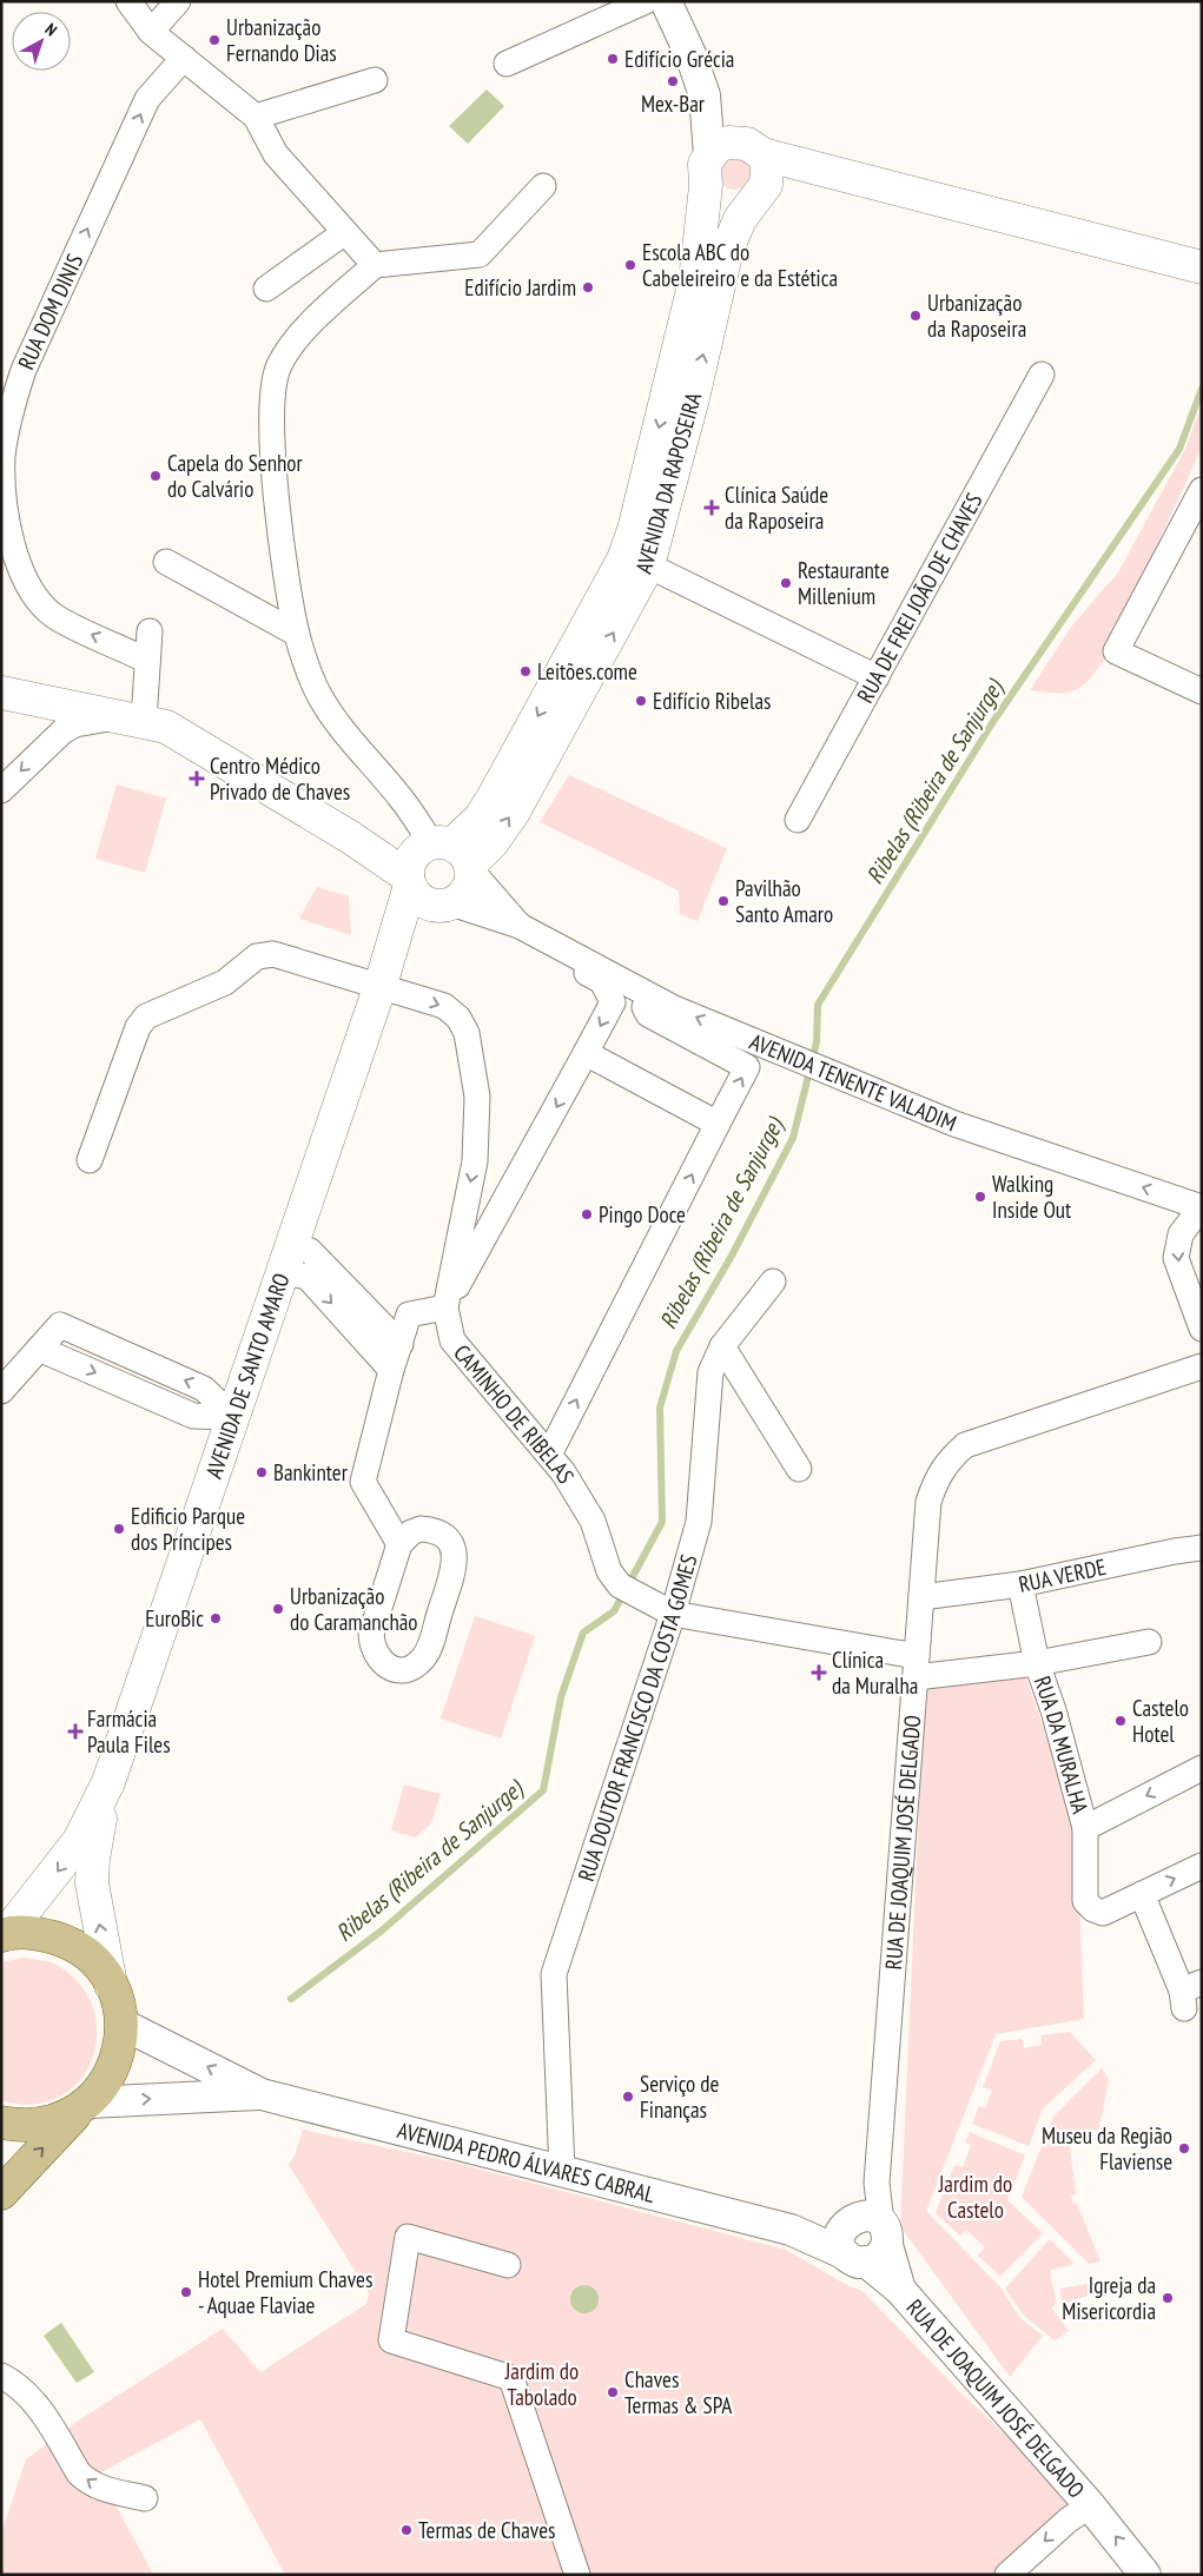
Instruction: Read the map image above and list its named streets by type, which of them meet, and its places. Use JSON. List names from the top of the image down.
{
  "streets": {
    "main road": ["AVENIDA DA RAPOSEIRA", "AVENIDA DE SANTO AMARO"],
    "street": [
      "RUA DOM DINIS",
      "RUA DE FREI JOÃO DE CHAVES",
      "AVENIDA TENENTE VALADIM",
      "CAMINHO DE RIBELAS",
      "RUA VERDE",
      "RUA DOUTOR FRANCISCO DA COSTA GOMES",
      "RUA DA MURALHA",
      "RUA DE JOAQUIM JOSÉ DELGADO",
      "AVENIDA PEDRO ÁLVARES CABRAL"
    ]
  },
  "crossings": [
    ["AVENIDA DA RAPOSEIRA", "AVENIDA TENENTE VALADIM"],
    ["AVENIDA DA RAPOSEIRA", "AVENIDA DE SANTO AMARO"],
    ["AVENIDA TENENTE VALADIM", "AVENIDA DE SANTO AMARO"],
    ["AVENIDA DE SANTO AMARO", "CAMINHO DE RIBELAS"],
    ["CAMINHO DE RIBELAS", "RUA DOUTOR FRANCISCO DA COSTA GOMES"],
    ["CAMINHO DE RIBELAS", "RUA DA MURALHA"],
    ["RUA VERDE", "RUA DA MURALHA"],
    ["RUA VERDE", "RUA DE JOAQUIM JOSÉ DELGADO"],
    ["RUA DOUTOR FRANCISCO DA COSTA GOMES", "RUA DA MURALHA"],
    ["RUA DOUTOR FRANCISCO DA COSTA GOMES", "AVENIDA PEDRO ÁLVARES CABRAL"],
    ["RUA DA MURALHA", "RUA DE JOAQUIM JOSÉ DELGADO"],
    ["RUA DE JOAQUIM JOSÉ DELGADO", "AVENIDA PEDRO ÁLVARES CABRAL"]
  ],
  "one_way": ["RUA DOM DINIS", "AVENIDA TENENTE VALADIM"],
  "water": ["Ribelas (Ribeira de Sanjurge)"],
  "parks": ["Jardim do Castelo", "Jardim do Tabolado"],
  "places": {
    "other": [
      "Urbanização Fernando Dias",
      "Edifício Grécia",
      "Mex-Bar",
      "Escola ABC do Cabeleireiro e da Estética",
      "Edifício Jardim",
      "Urbanização da Raposeira",
      "Capela do Senhor do Calvário",
      "Restaurante Millenium",
      "Leitões.come",
      "Edifício Ribelas",
      "Pavilhão Santo Amaro",
      "Walking Inside Out",
      "Pingo Doce",
      "Bankinter",
      "Edificio Parque dos Príncipes",
      "Urbanização do Caramanchão",
      "EuroBic",
      "Castelo Hotel",
      "Serviço de Finanças",
      "Museu da Região Flaviense",
      "Hotel Premium Chaves - Aquae Flaviae",
      "Igreja da Misericordia",
      "Chaves Termas & SPA",
      "Termas de Chaves"
    ],
    "health": [
      "Clínica Saúde da Raposeira",
      "Centro Médico Privado de Chaves",
      "Clínica da Muralha",
      "Farmácia Paula Files"
    ]
  },
  "north": "top right"
}
